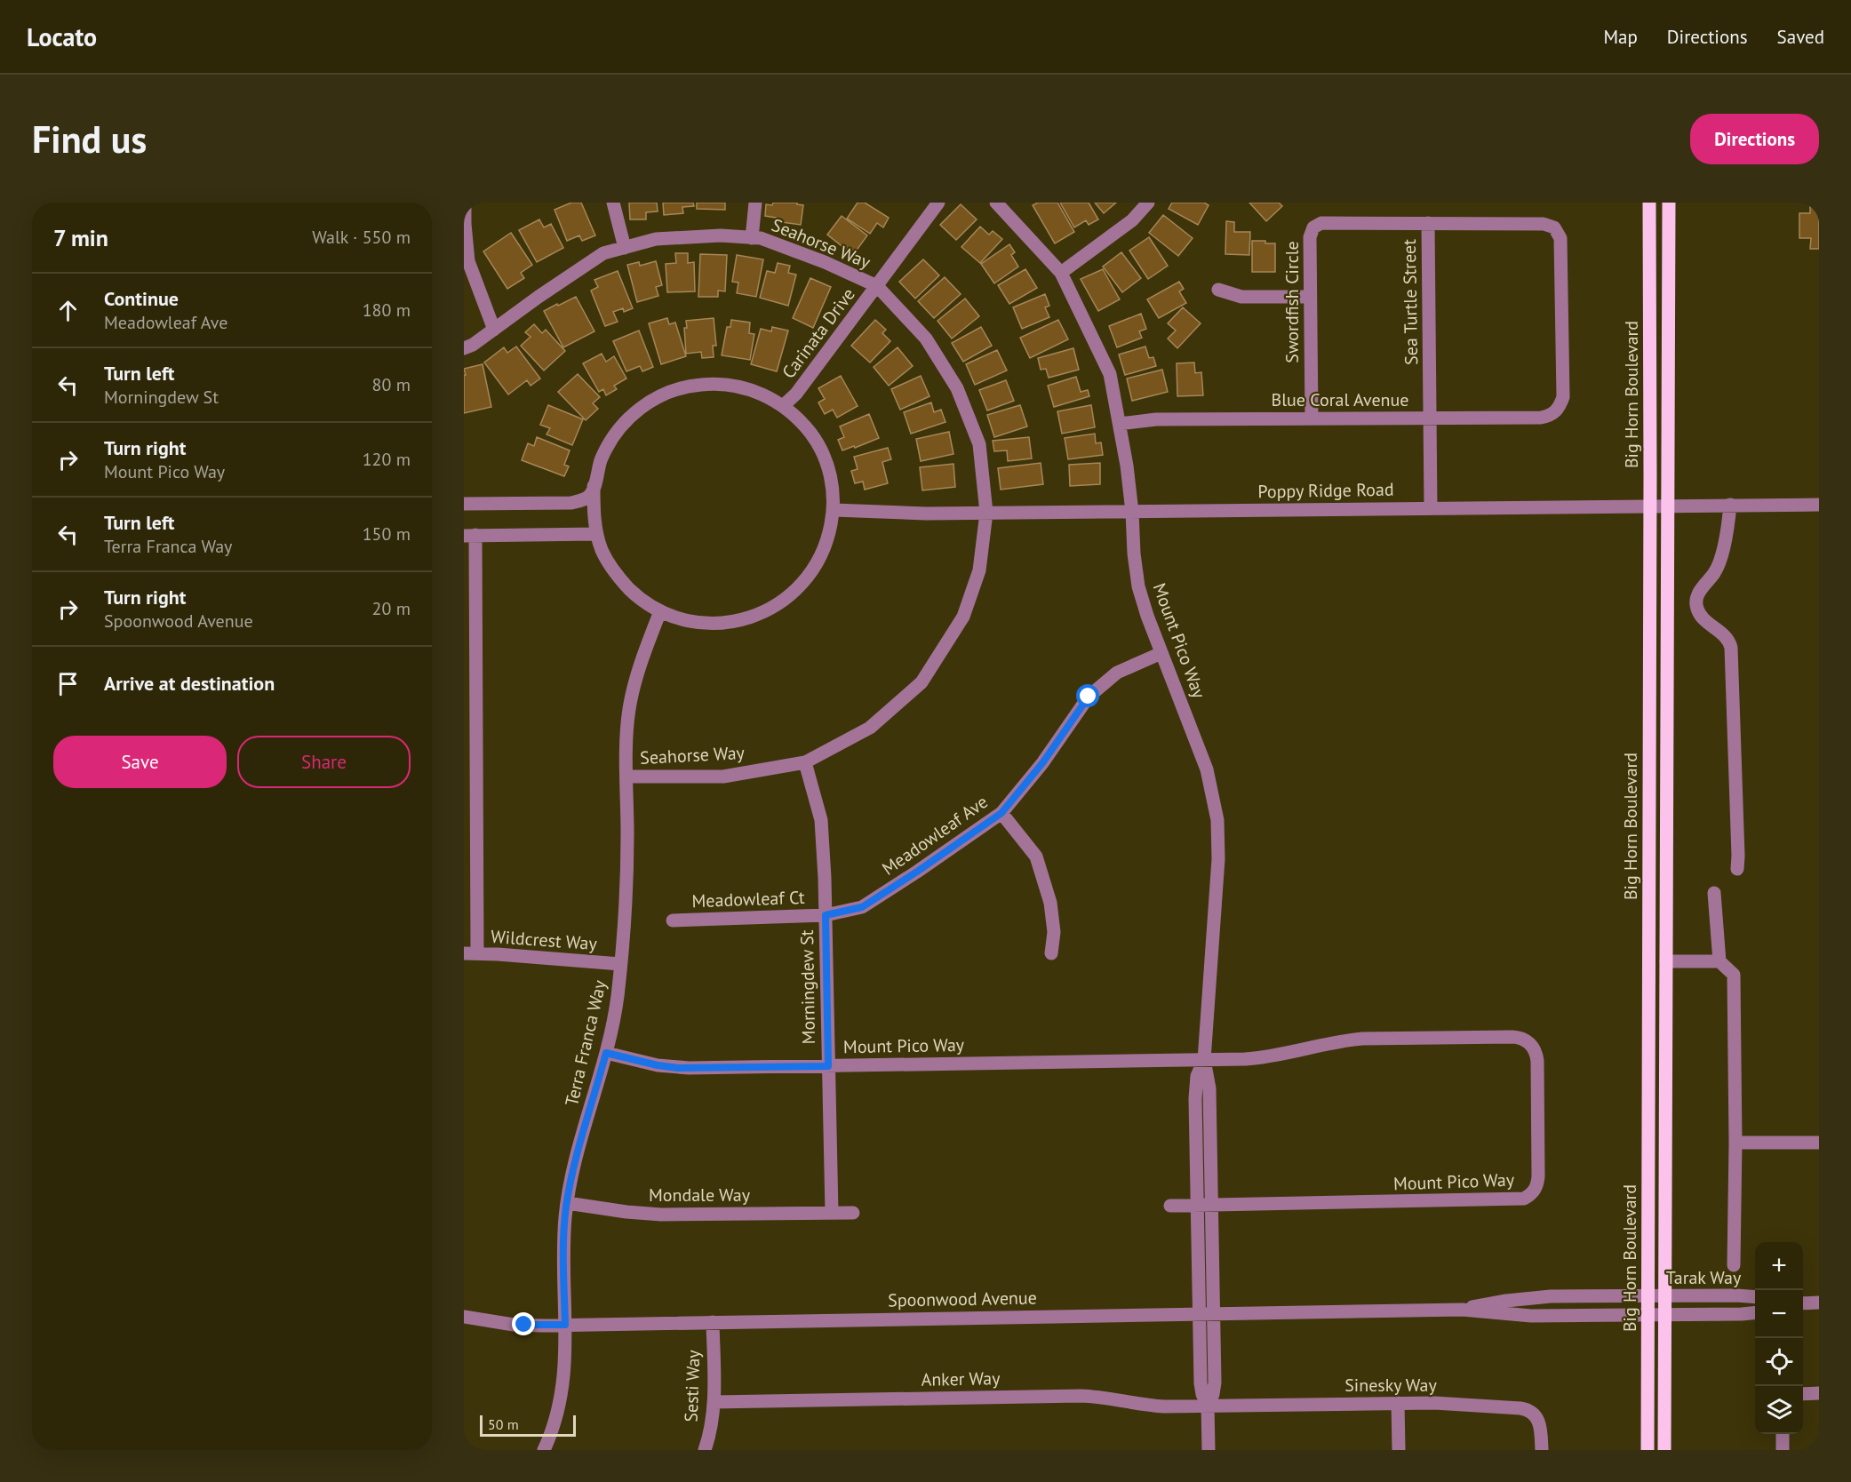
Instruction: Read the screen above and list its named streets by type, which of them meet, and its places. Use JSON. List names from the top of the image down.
{
  "streets": {
    "main road": ["Big Horn Boulevard"],
    "street": [
      "Seahorse Way",
      "Swordfish Circle",
      "Sea Turtle Street",
      "Carinata Drive",
      "Blue Coral Avenue",
      "Poppy Ridge Road",
      "Mount Pico Way",
      "Meadowleaf Ave",
      "Meadowleaf Ct",
      "Wildcrest Way",
      "Morningdew St",
      "Terra Franca Way",
      "Mondale Way",
      "Tarak Way",
      "Spoonwood Avenue",
      "Anker Way",
      "Sinesky Way",
      "Sesti Way"
    ]
  },
  "crossings": [
    ["Seahorse Way", "Carinata Drive"],
    ["Seahorse Way", "Poppy Ridge Road"],
    ["Seahorse Way", "Morningdew St"],
    ["Seahorse Way", "Terra Franca Way"],
    ["Swordfish Circle", "Sea Turtle Street"],
    ["Swordfish Circle", "Blue Coral Avenue"],
    ["Sea Turtle Street", "Blue Coral Avenue"],
    ["Sea Turtle Street", "Poppy Ridge Road"],
    ["Big Horn Boulevard", "Poppy Ridge Road"],
    ["Big Horn Boulevard", "Tarak Way"],
    ["Big Horn Boulevard", "Spoonwood Avenue"],
    ["Blue Coral Avenue", "Mount Pico Way"],
    ["Poppy Ridge Road", "Mount Pico Way"],
    ["Mount Pico Way", "Meadowleaf Ave"],
    ["Mount Pico Way", "Morningdew St"],
    ["Mount Pico Way", "Terra Franca Way"],
    ["Mount Pico Way", "Spoonwood Avenue"],
    ["Mount Pico Way", "Anker Way"],
    ["Mount Pico Way", "Sinesky Way"],
    ["Meadowleaf Ave", "Meadowleaf Ct"],
    ["Meadowleaf Ave", "Morningdew St"],
    ["Meadowleaf Ct", "Morningdew St"],
    ["Wildcrest Way", "Terra Franca Way"],
    ["Morningdew St", "Mondale Way"],
    ["Terra Franca Way", "Mondale Way"],
    ["Terra Franca Way", "Spoonwood Avenue"],
    ["Tarak Way", "Spoonwood Avenue"],
    ["Spoonwood Avenue", "Sesti Way"],
    ["Anker Way", "Sinesky Way"],
    ["Anker Way", "Sesti Way"]
  ],
  "scale_bar": "50 m",
  "page": {
    "header": "Locato",
    "nav": ["Map", "Directions", "Saved"],
    "buttons": [
      "Directions",
      ["Save", "Share"]
    ],
    "title": "Find us",
    "heading": ["7 min", "Walk · 550 m"],
    "list": [
      ["Continue", "Meadowleaf Ave", "180 m"],
      ["Turn left", "Morningdew St", "80 m"],
      ["Turn right", "Mount Pico Way", "120 m"],
      ["Turn left", "Terra Franca Way", "150 m"],
      ["Turn right", "Spoonwood Avenue", "20 m"],
      "Arrive at destination"
    ],
    "map_buttons": ["+", "−"],
    "scale": "50 m"
  }
}
